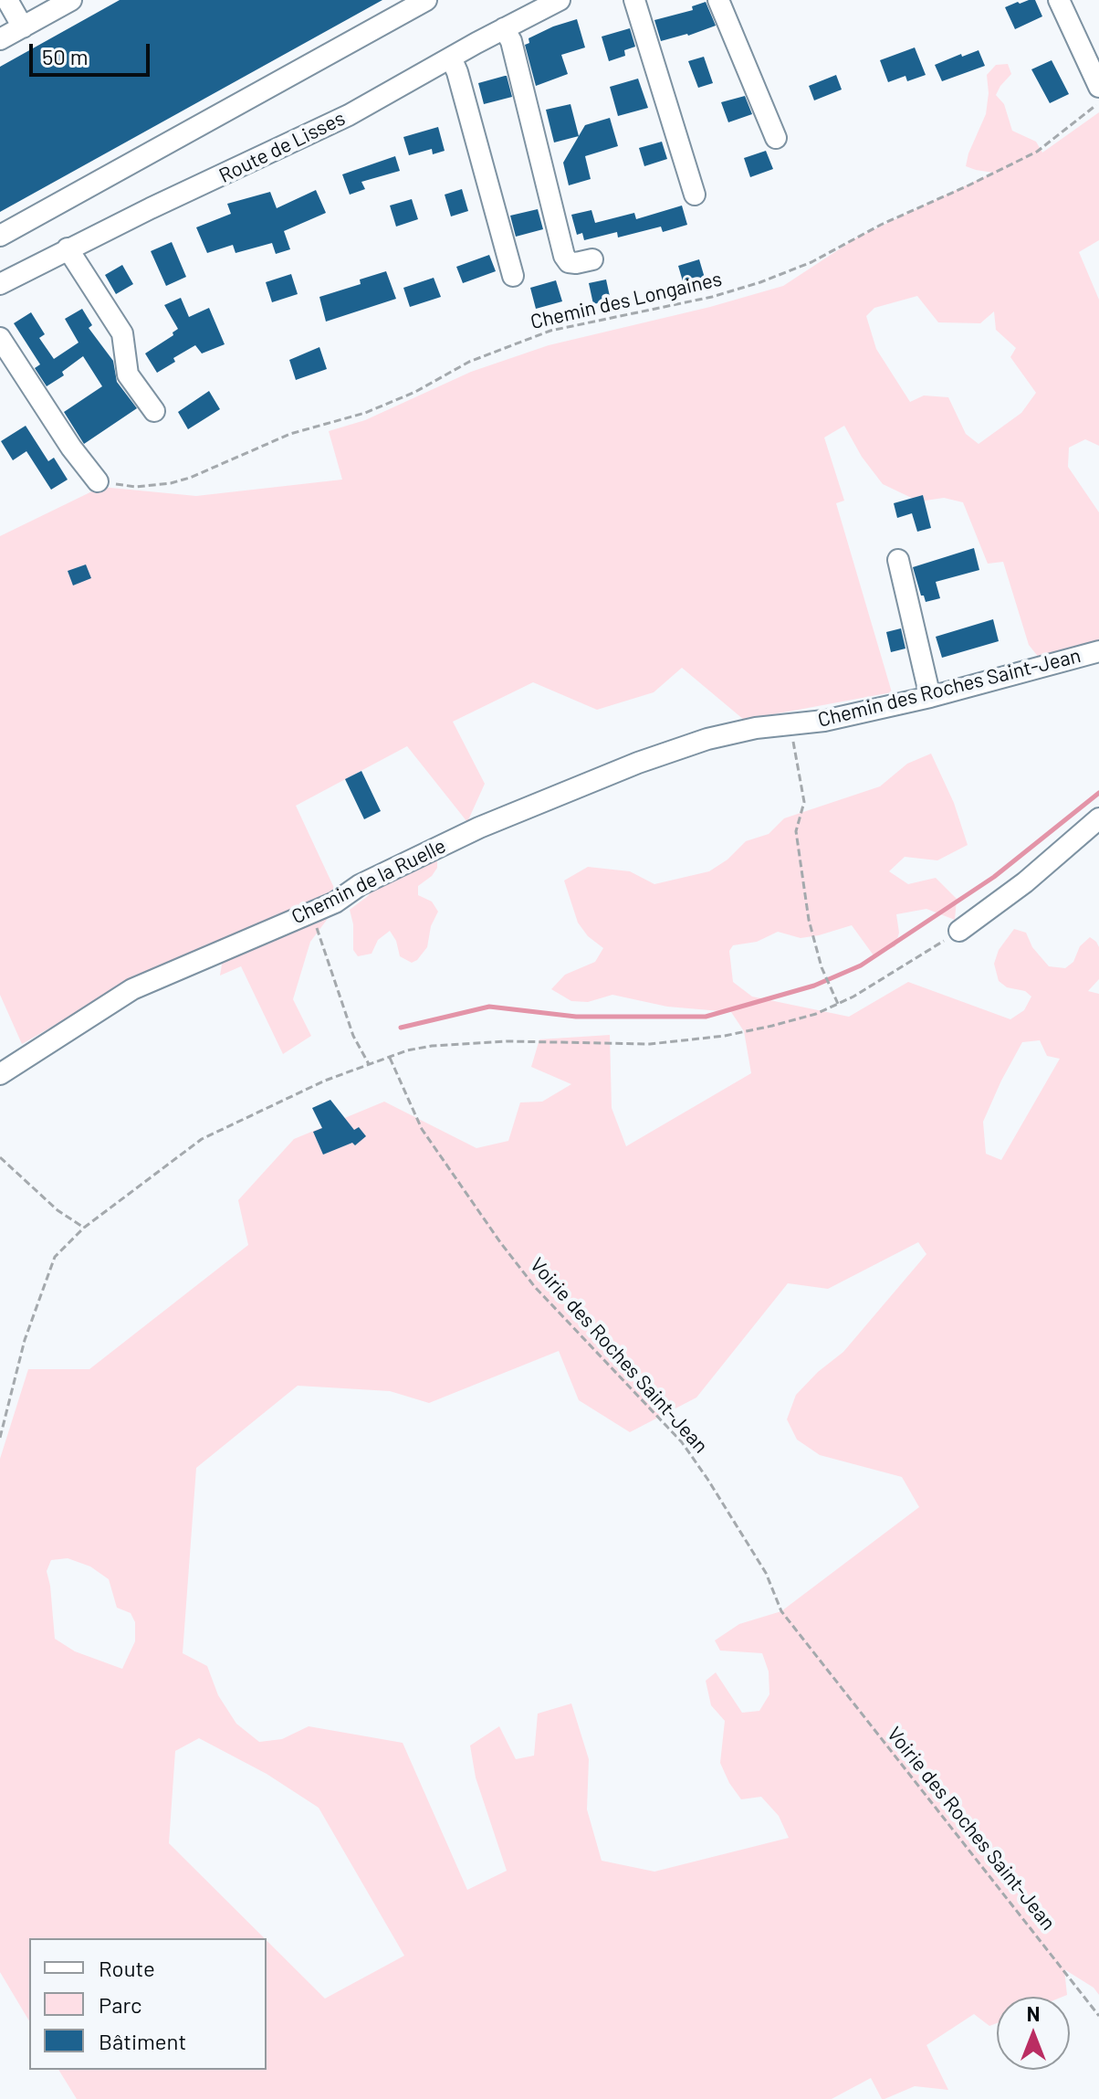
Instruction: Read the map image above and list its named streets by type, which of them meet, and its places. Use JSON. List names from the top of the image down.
{
  "streets": {
    "street": ["Route de Lisses", "Chemin des Roches Saint-Jean", "Chemin de la Ruelle"],
    "path": ["Chemin des Longaines", "Voirie des Roches Saint-Jean"]
  },
  "crossings": [
    ["Chemin des Roches Saint-Jean", "Chemin de la Ruelle"]
  ],
  "legend": ["Route", "Parc", "Bâtiment"],
  "scale_bar": "50 m",
  "north": "top"
}
